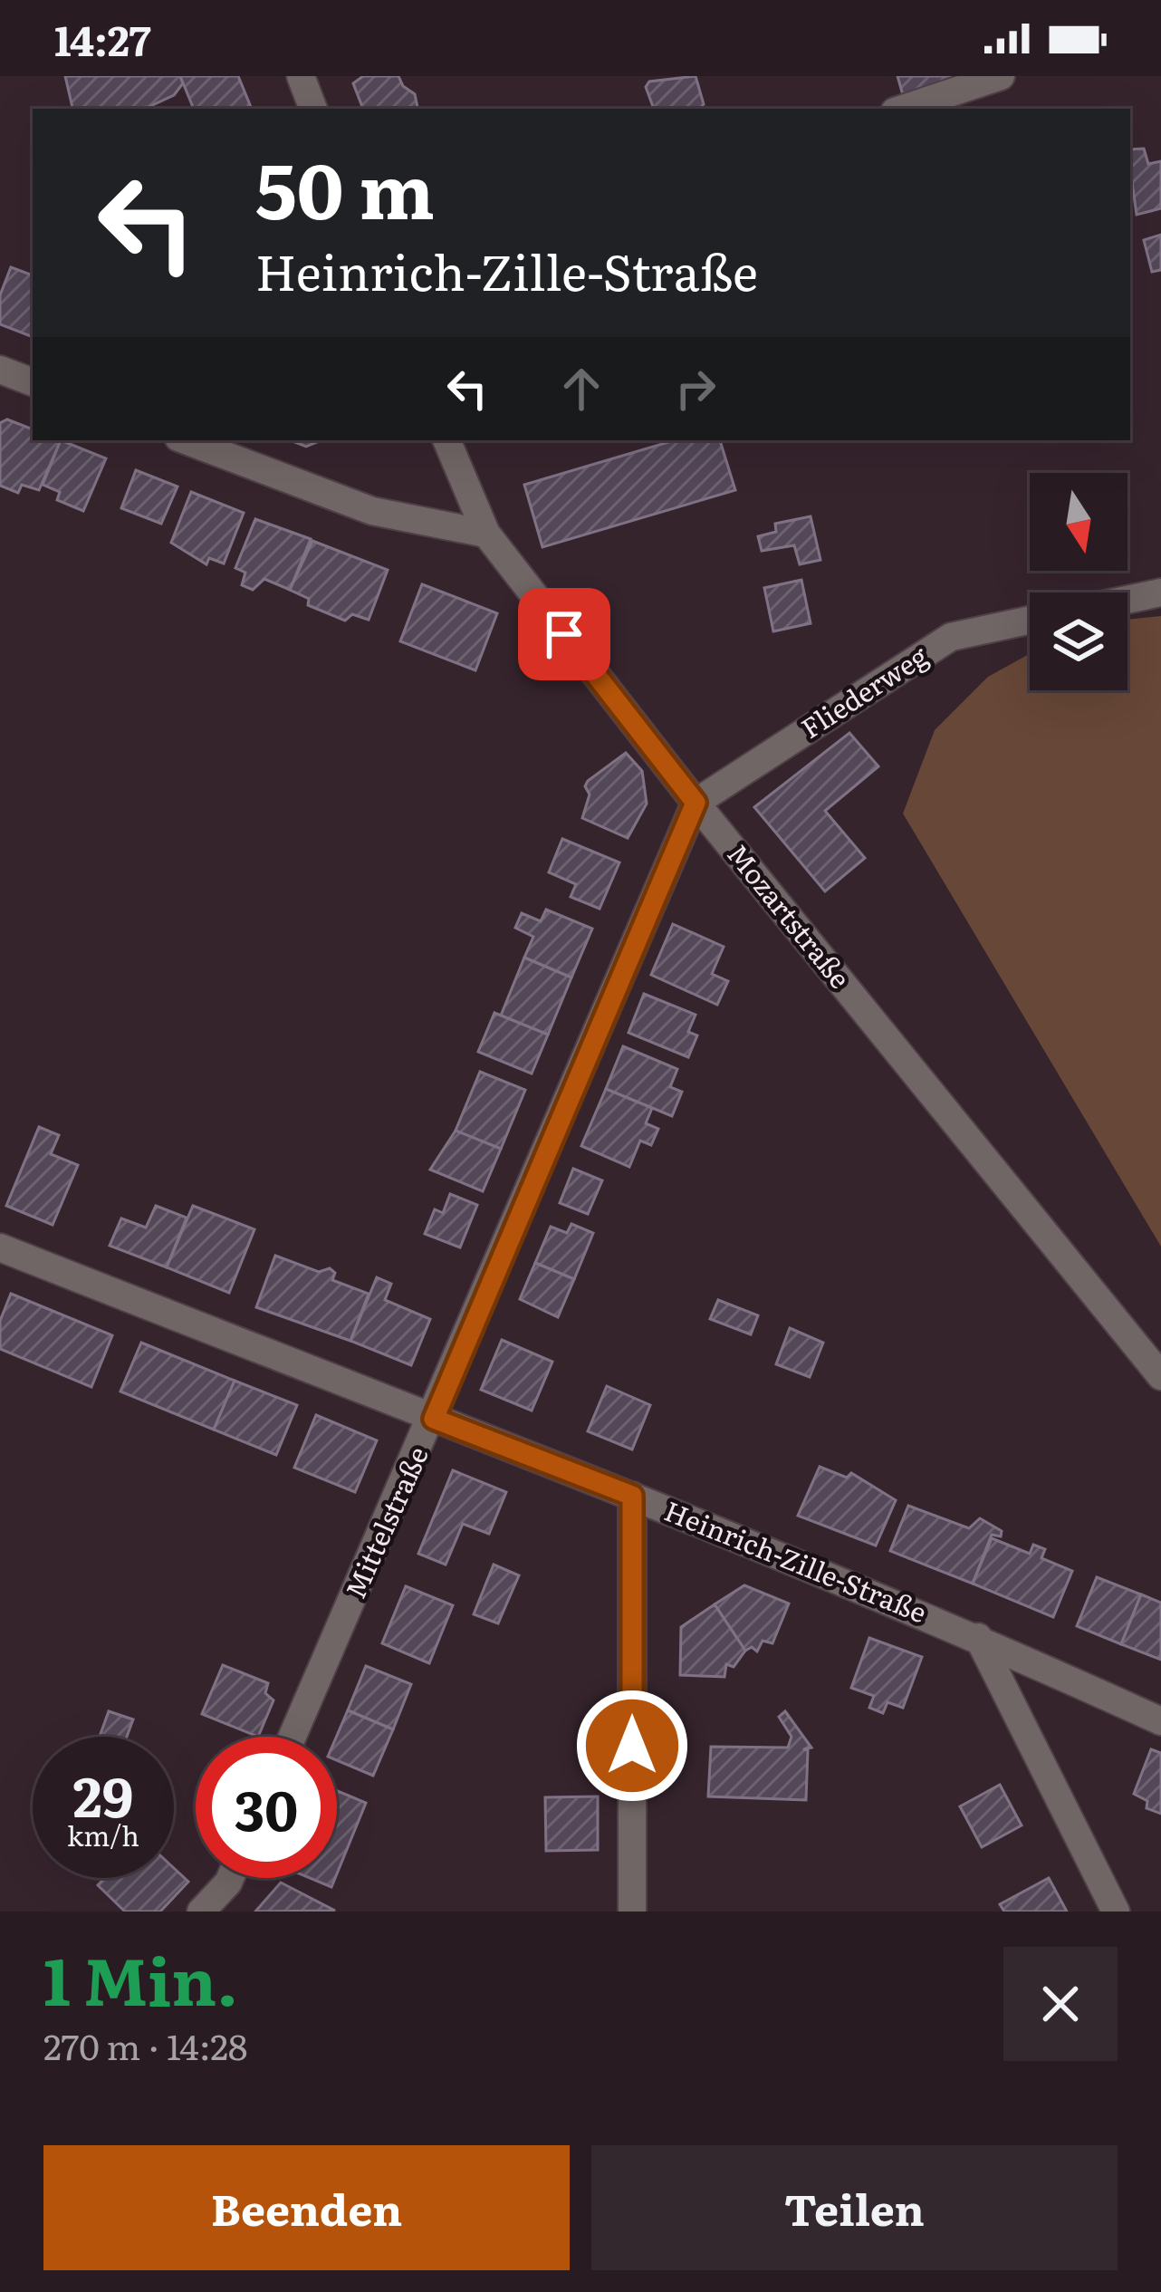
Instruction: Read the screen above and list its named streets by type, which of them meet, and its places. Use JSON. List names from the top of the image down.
{
  "streets": {
    "street": [
      "Fliederweg",
      "Mozartstraße",
      "Mittelstraße",
      "Heinrich-Zille-Straße"
    ]
  },
  "crossings": [
    ["Fliederweg", "Mozartstraße"],
    ["Fliederweg", "Mittelstraße"],
    ["Mozartstraße", "Mittelstraße"],
    ["Mittelstraße", "Heinrich-Zille-Straße"]
  ],
  "north": "bottom",
  "page": {
    "status": "14:27",
    "turn": ["50 m", "Heinrich-Zille-Straße"],
    "speed": "29 km/h",
    "limit": "30",
    "heading": ["1 Min.", "270 m · 14:28"],
    "buttons": ["Beenden", "Teilen"]
  }
}
